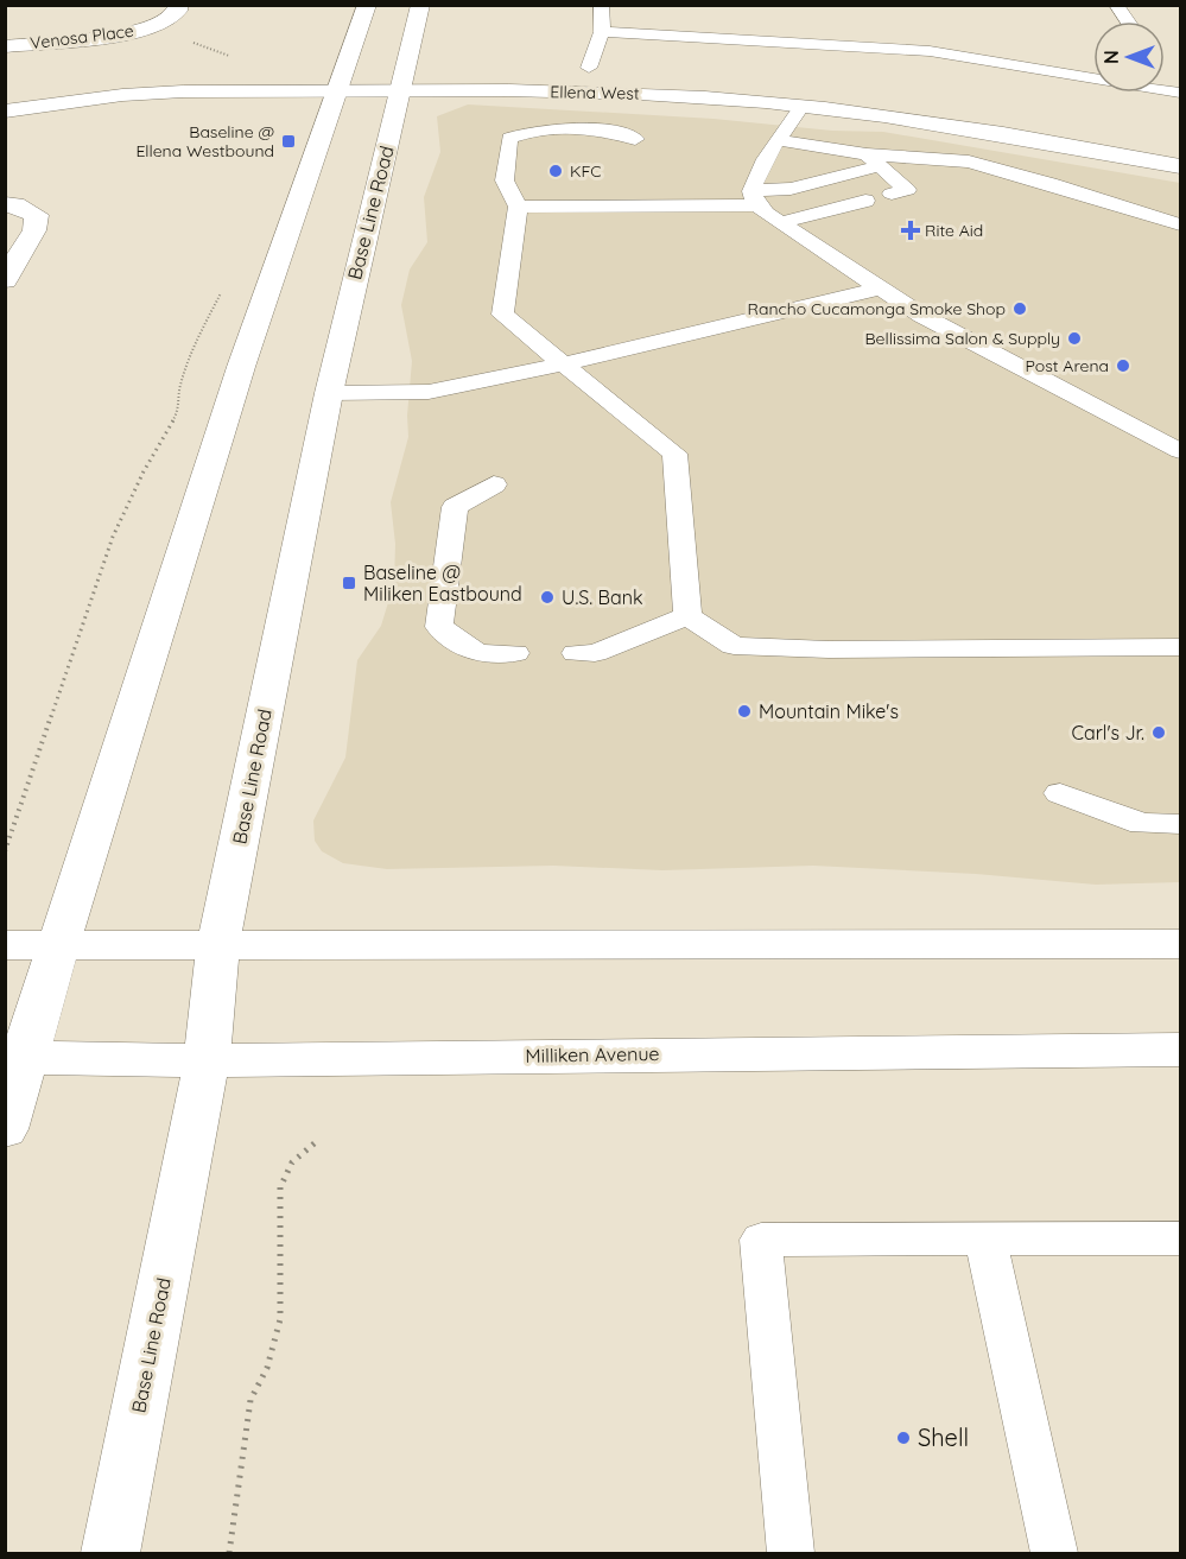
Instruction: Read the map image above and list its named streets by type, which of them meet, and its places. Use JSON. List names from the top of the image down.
{
  "streets": {
    "main road": [
      "Venosa Place",
      "Ellena West",
      "Base Line Road",
      "Milliken Avenue"
    ]
  },
  "crossings": [
    ["Ellena West", "Base Line Road"],
    ["Base Line Road", "Milliken Avenue"]
  ],
  "places": {
    "transit": ["Baseline @ Ellena Westbound", "Baseline @ Miliken Eastbound"],
    "other": [
      "KFC",
      "Rancho Cucamonga Smoke Shop",
      "Bellissima Salon & Supply",
      "Post Arena",
      "U.S. Bank",
      "Mountain Mike's",
      "Carl's Jr.",
      "Shell"
    ],
    "health": ["Rite Aid"]
  },
  "north": "left"
}
